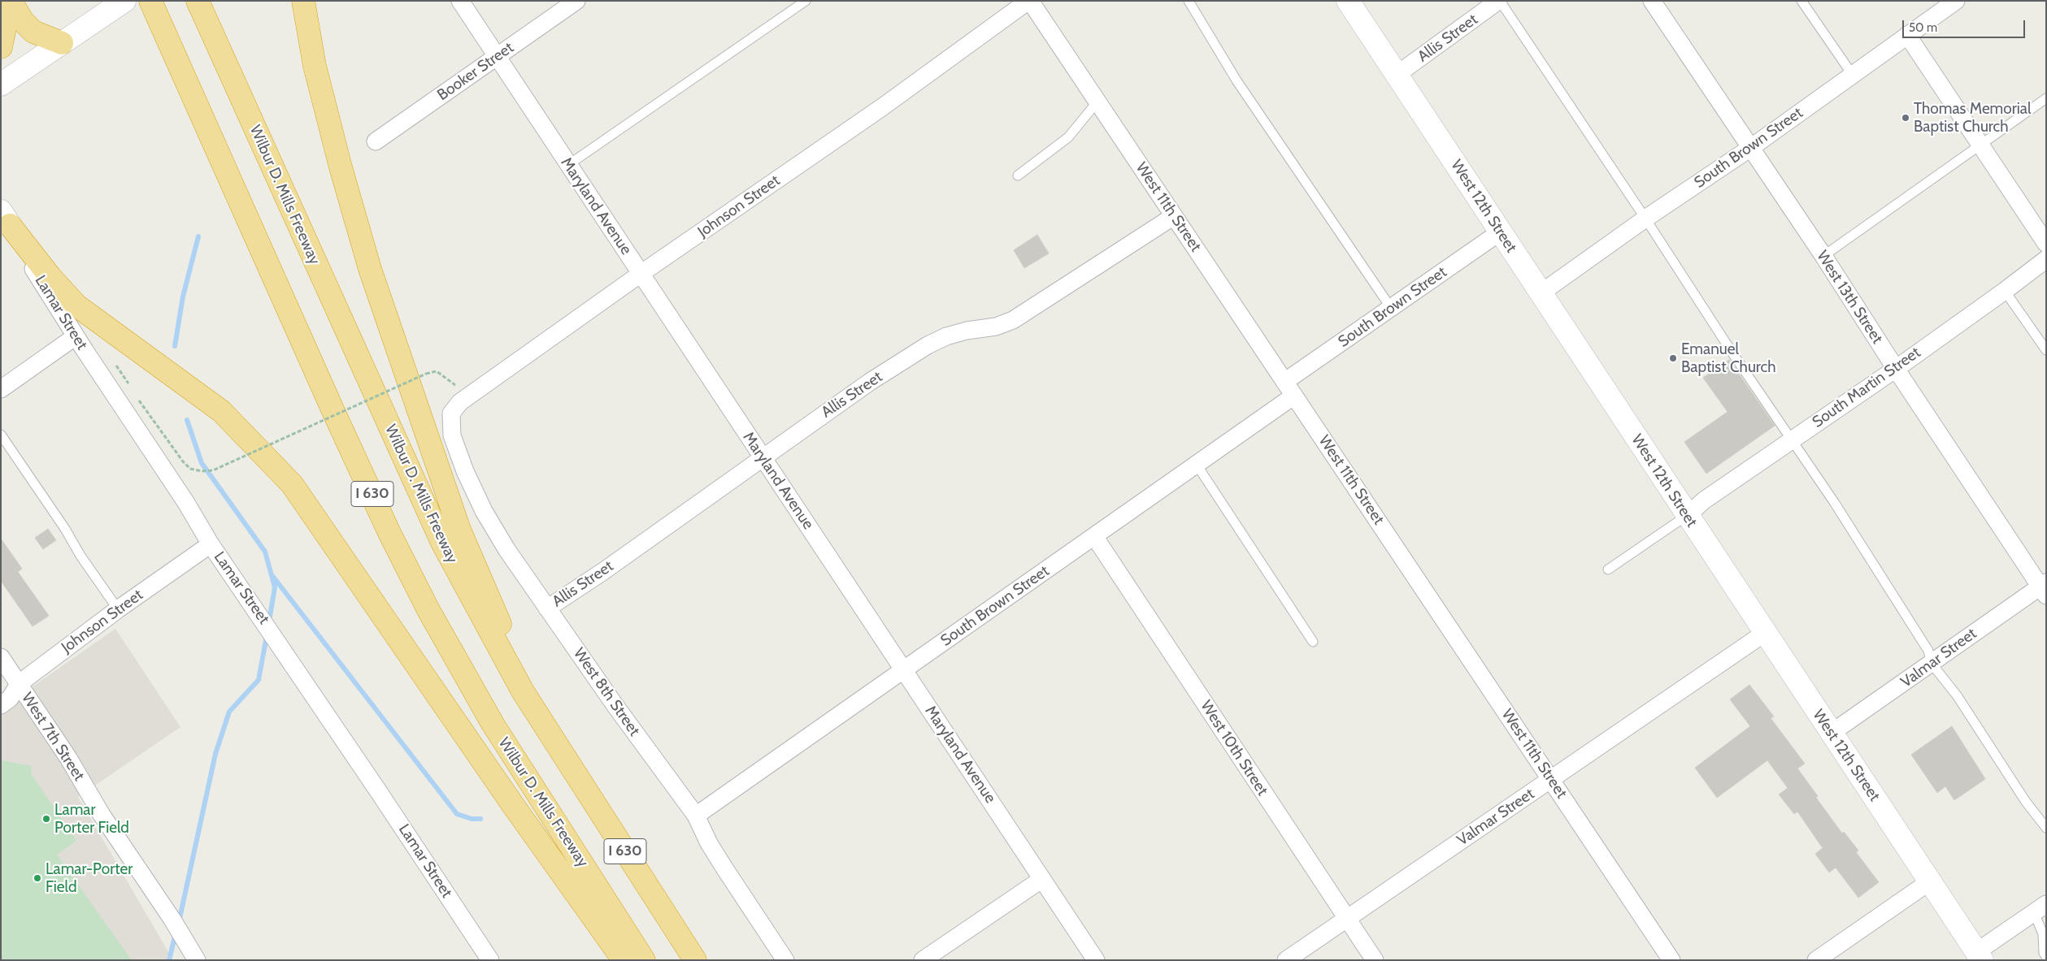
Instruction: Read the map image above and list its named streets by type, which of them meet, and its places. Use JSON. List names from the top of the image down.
{
  "streets": {
    "highway": ["Wilbur D. Mills Freeway", "I 630"],
    "main road": ["West 12th Street"],
    "street": [
      "Allis Street",
      "Booker Street",
      "South Brown Street",
      "Maryland Avenue",
      "Johnson Street",
      "West 11th Street",
      "West 13th Street",
      "Lamar Street",
      "South Martin Street",
      "Valmar Street",
      "West 8th Street",
      "West 7th Street",
      "West 10th Street"
    ]
  },
  "crossings": [
    ["Allis Street", "Maryland Avenue"],
    ["Allis Street", "West 12th Street"],
    ["Allis Street", "West 11th Street"],
    ["Allis Street", "West 8th Street"],
    ["Booker Street", "Maryland Avenue"],
    ["South Brown Street", "Maryland Avenue"],
    ["South Brown Street", "West 12th Street"],
    ["South Brown Street", "West 11th Street"],
    ["South Brown Street", "West 13th Street"],
    ["South Brown Street", "West 8th Street"],
    ["South Brown Street", "West 10th Street"],
    ["Maryland Avenue", "Johnson Street"],
    ["Johnson Street", "West 11th Street"],
    ["Johnson Street", "Lamar Street"],
    ["Johnson Street", "West 8th Street"],
    ["Johnson Street", "West 7th Street"],
    ["West 12th Street", "South Martin Street"],
    ["West 12th Street", "Valmar Street"],
    ["West 11th Street", "Valmar Street"],
    ["West 13th Street", "South Martin Street"],
    ["West 13th Street", "Valmar Street"],
    ["Valmar Street", "West 10th Street"]
  ],
  "places": [
    "Thomas Memorial Baptist Church",
    "Emanuel Baptist Church",
    "Lamar Porter Field",
    "Lamar-Porter Field"
  ],
  "scale_bar": "50 m"
}
